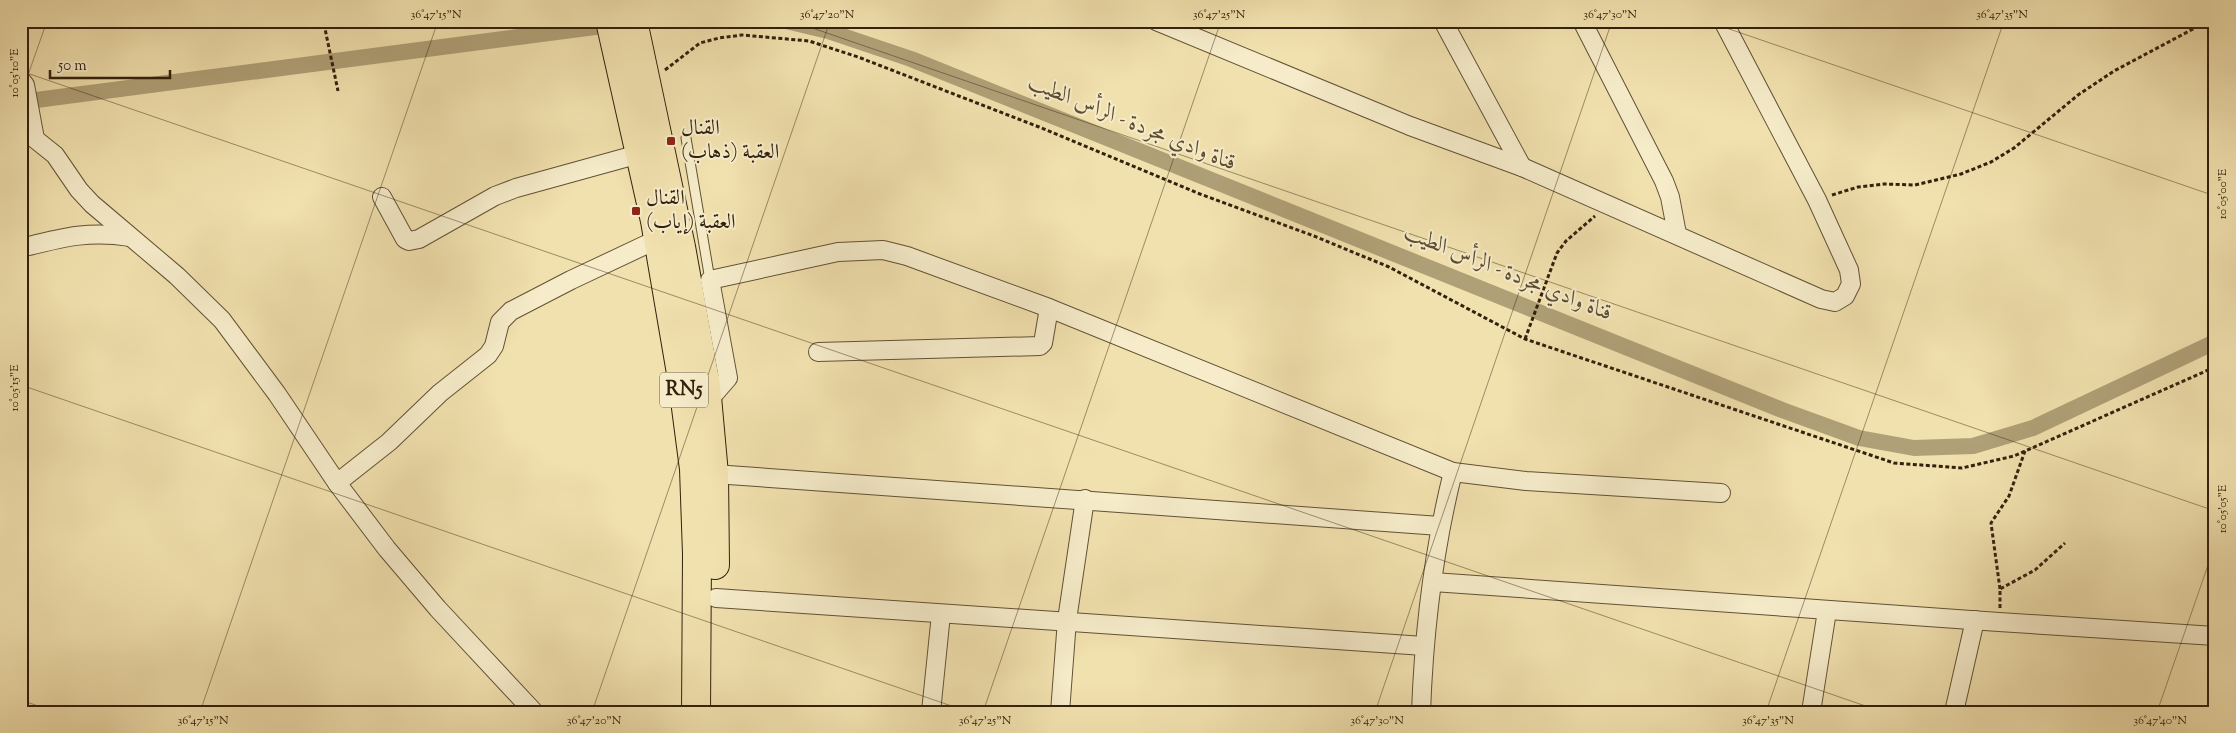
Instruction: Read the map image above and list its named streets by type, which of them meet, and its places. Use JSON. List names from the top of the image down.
{
  "streets": {
    "highway": ["RN5"]
  },
  "water": ["قناة وادي مجردة - الرأس الطيب"],
  "places": {
    "transit": ["القنال العقبة (ذهاب)", "القنال العقبة (إياب)"]
  },
  "scale_bar": "50 m",
  "coordinates": [
    "36°47'15\"N",
    "36°47'20\"N",
    "36°47'25\"N",
    "36°47'30\"N",
    "36°47'35\"N",
    "10°05'10\"E",
    "10°05'00\"E",
    "10°05'15\"E",
    "10°05'05\"E",
    "36°47'40\"N"
  ]
}
